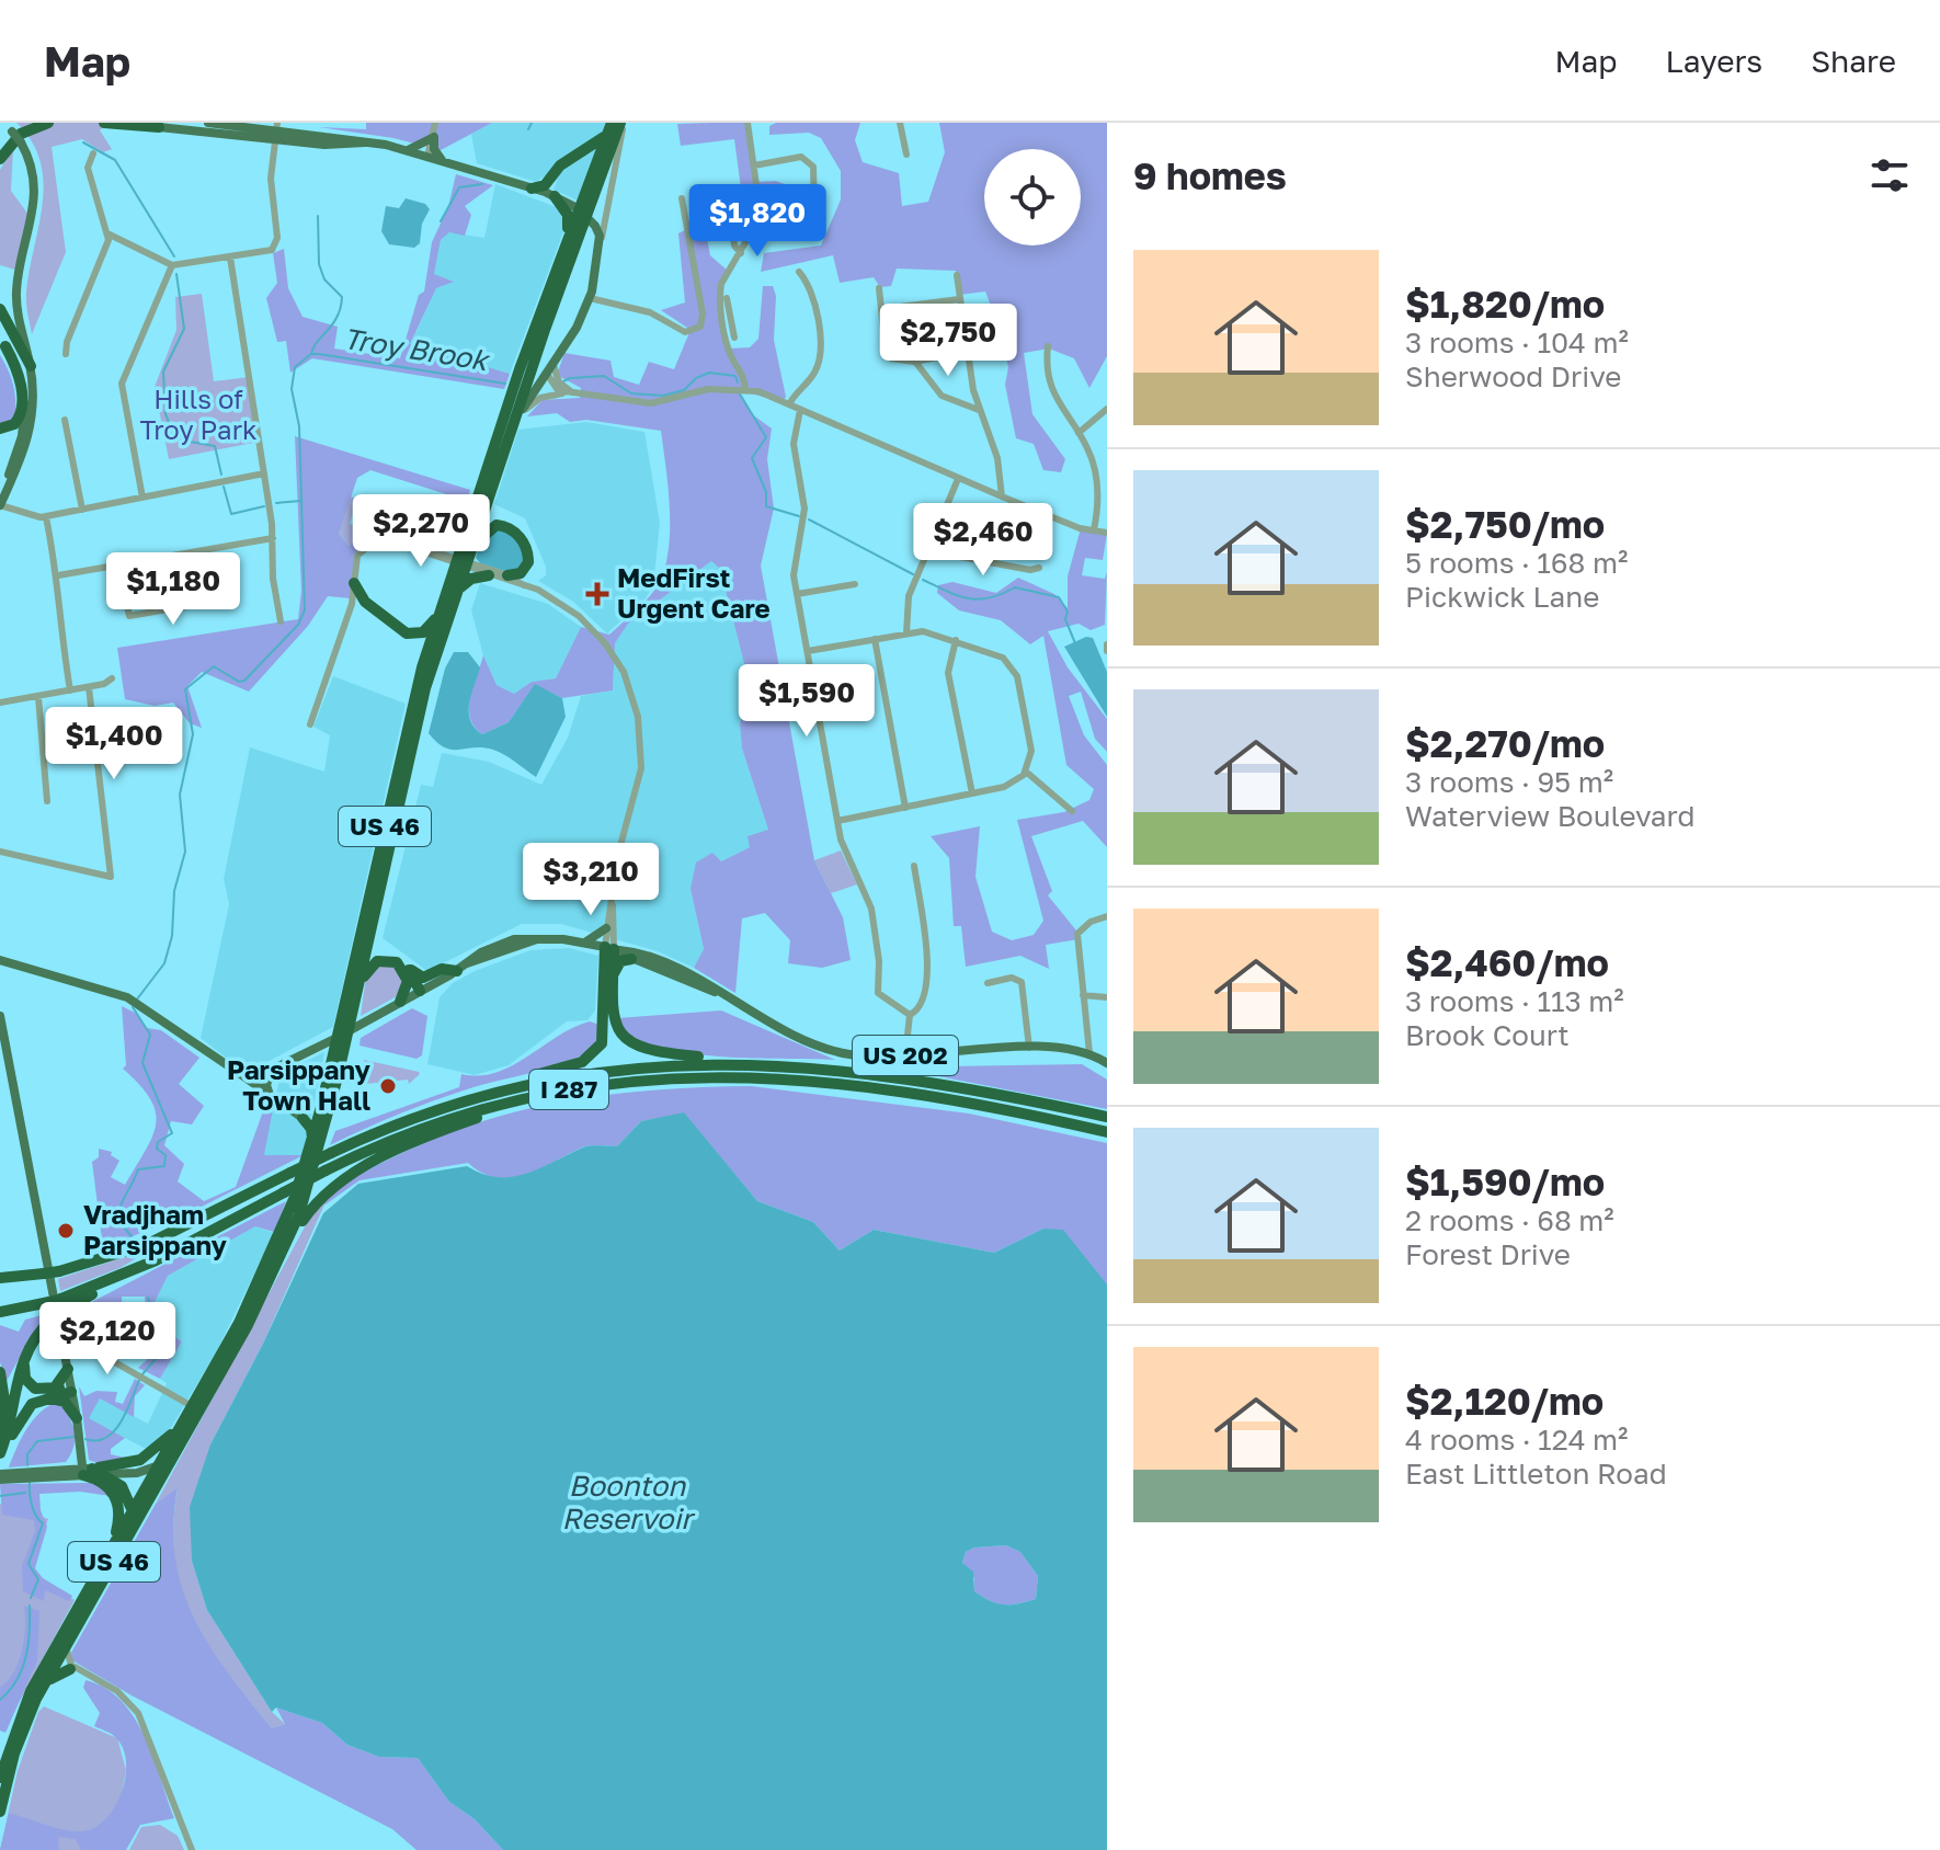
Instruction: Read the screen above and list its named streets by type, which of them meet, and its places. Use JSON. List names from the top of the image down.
{
  "streets": {
    "highway": ["US 46", "I 287"],
    "main road": ["US 202"]
  },
  "crossings": [
    ["US 46", "US 202"]
  ],
  "water": ["Troy Brook", "Boonton Reservoir"],
  "parks": ["Hills of Troy Park"],
  "places": {
    "health": ["MedFirst Urgent Care"],
    "other": ["Parsippany Town Hall", "Vradjham Parsippany"]
  },
  "page": {
    "header": "Map",
    "nav": ["Map", "Layers", "Share"],
    "heading": "9 homes",
    "price": [
      "$1,820",
      "$2,750",
      "$2,270",
      "$2,460",
      "$1,180",
      "$1,590",
      "$1,400",
      "$3,210",
      "$2,120"
    ],
    "list": [
      {
        "name": "$1,820/mo",
        "note": "3 rooms · 104 m² · Sherwood Drive"
      },
      {
        "name": "$2,750/mo",
        "note": "5 rooms · 168 m² · Pickwick Lane"
      },
      {
        "name": "$2,270/mo",
        "note": "3 rooms · 95 m² · Waterview Boulevard"
      },
      {
        "name": "$2,460/mo",
        "note": "3 rooms · 113 m² · Brook Court"
      },
      {
        "name": "$1,590/mo",
        "note": "2 rooms · 68 m² · Forest Drive"
      },
      {
        "name": "$2,120/mo",
        "note": "4 rooms · 124 m² · East Littleton Road"
      }
    ]
  }
}
